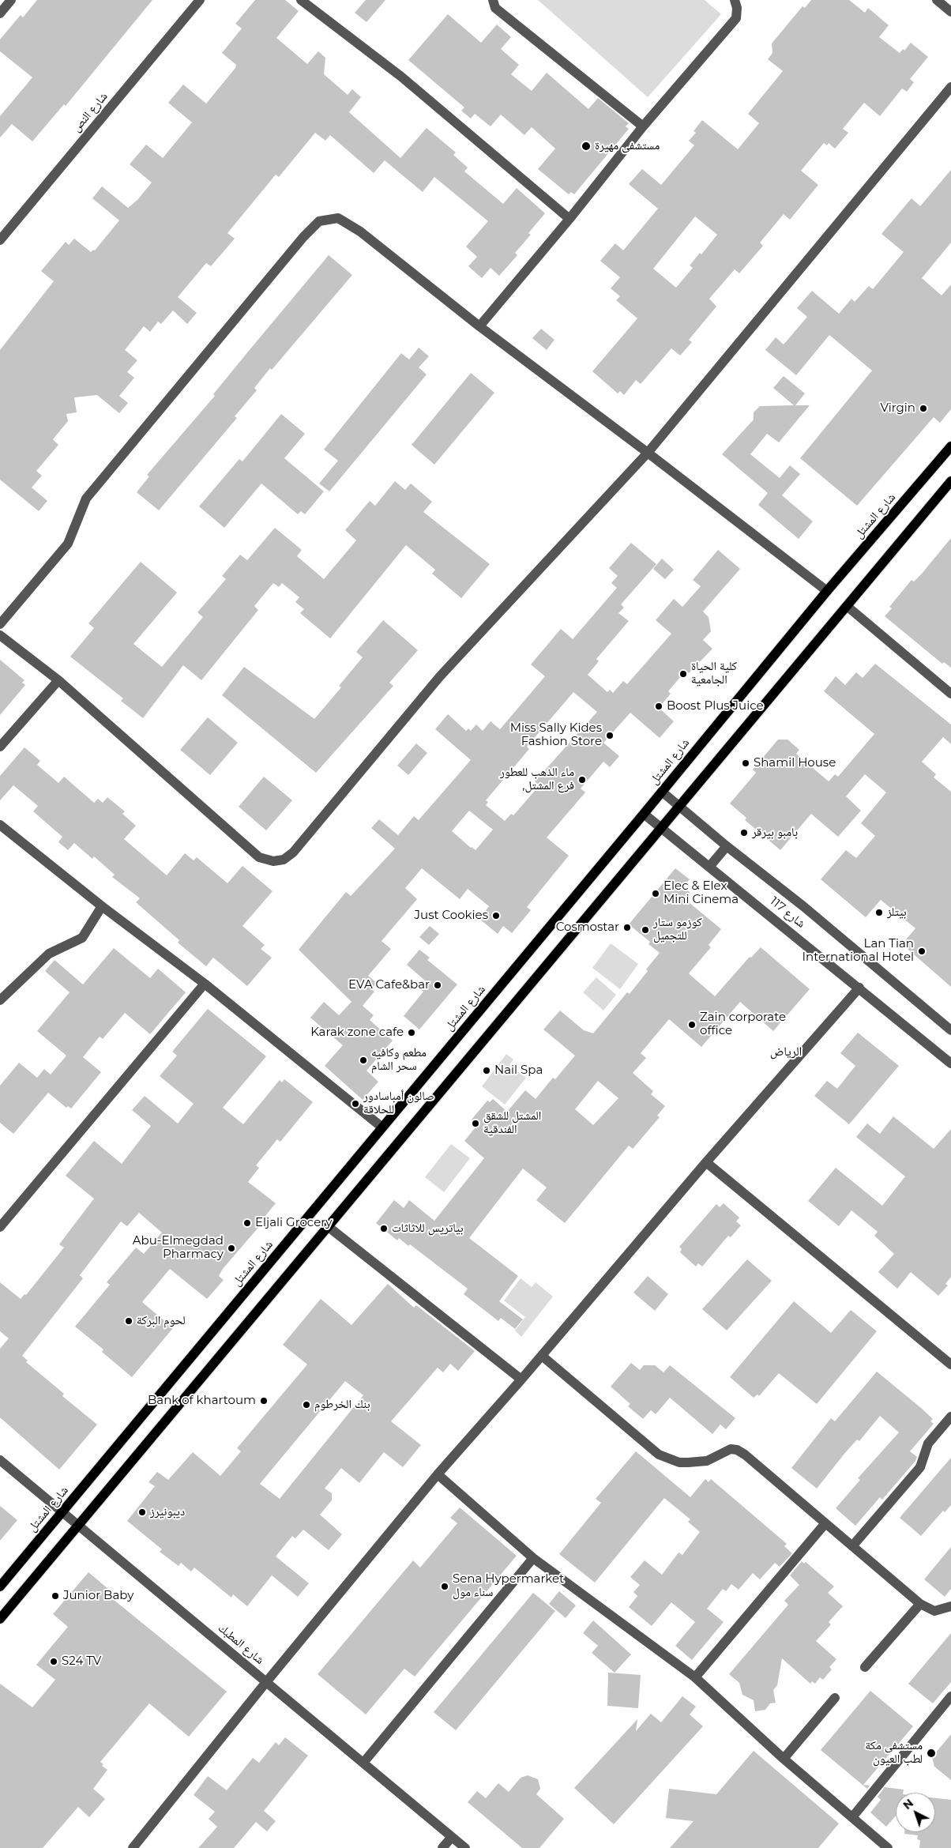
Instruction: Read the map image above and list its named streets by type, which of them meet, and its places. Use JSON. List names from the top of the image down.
{
  "streets": {
    "main road": ["شارع المشتل"],
    "street": ["شارع النص", "شارع 117", "شارع المطبك"]
  },
  "crossings": [
    ["شارع المشتل", "شارع 117"],
    ["شارع المشتل", "شارع المطبك"]
  ],
  "districts": ["الرياض"],
  "places": [
    "مستشفى مهيرة",
    "Virgin",
    "كلية الحياة الجامعية",
    "Boost Plus Juice",
    "Miss Sally Kides Fashion Store",
    "Shamil House",
    "ماء الذهب للعطور ,فرع المشتل",
    "بامبو بيرقر",
    "Elec & Elex Mini Cinema",
    "بيتلز",
    "Just Cookies",
    "Cosmostar",
    "كوزمو ستار للتجميل",
    "Lan Tian International Hotel",
    "EVA Cafe&bar",
    "Zain corporate office",
    "Karak zone cafe",
    "مطعم وكافيه سحر الشام",
    "Nail Spa",
    "صالون أمباسادور للحلاقة",
    "المشتل للشقق الفندقية",
    "Eljali Grocery",
    "بياتريس للاثاثات",
    "Abu-Elmegdad Pharmacy",
    "لحوم البركة",
    "Bank of khartoum",
    "بنك الخرطوم",
    "ديبونيرز",
    "Sena Hypermarket سناء مول",
    "Junior Baby",
    "S24 TV",
    "مستشفى مكة لطب العيون"
  ],
  "north": "top left"
}
